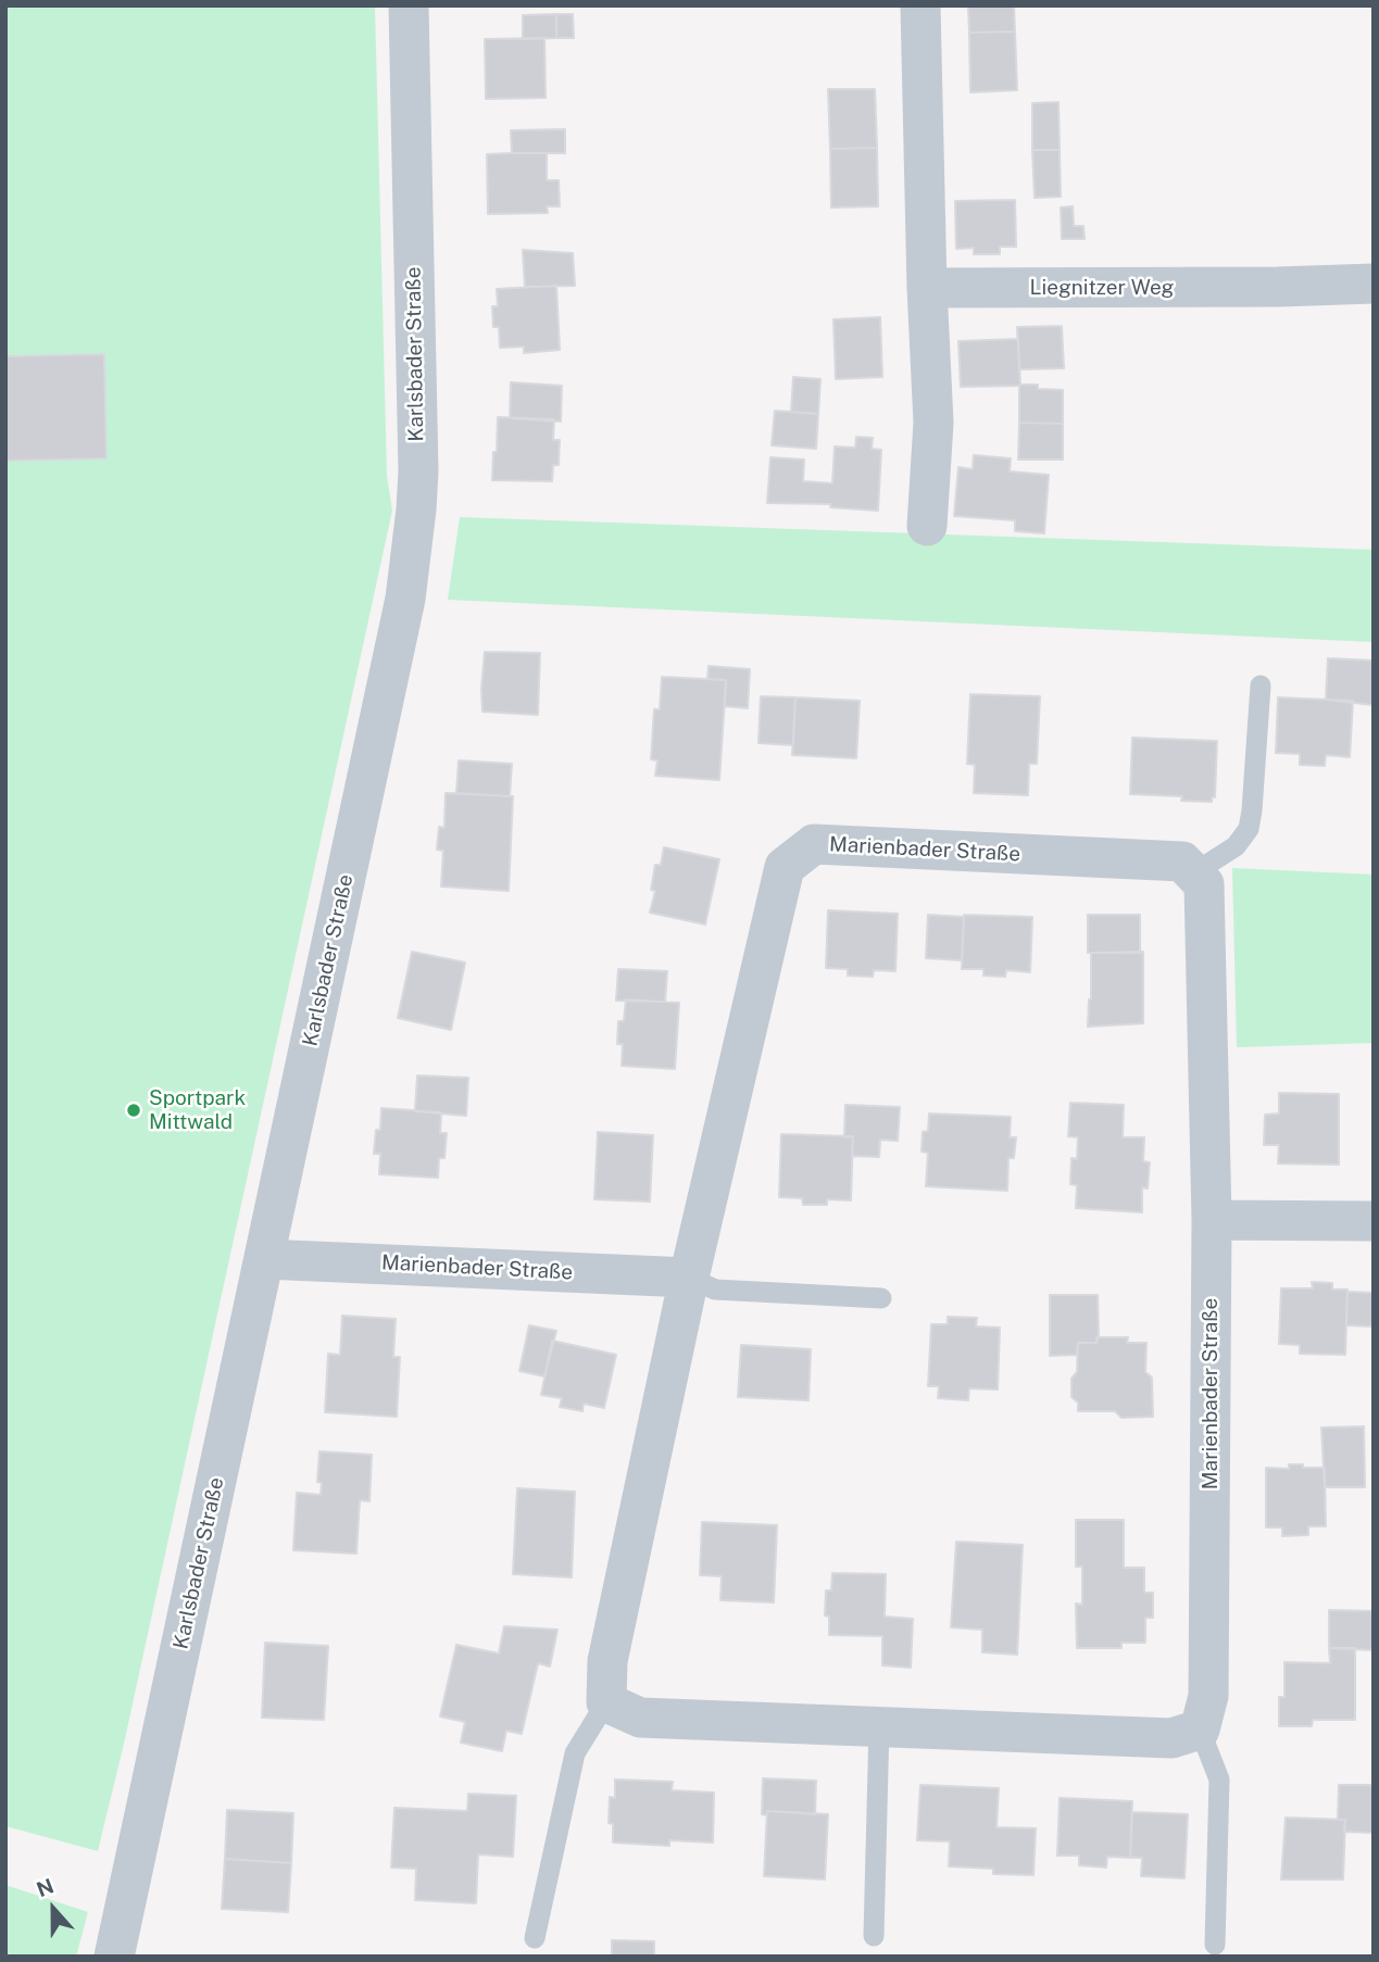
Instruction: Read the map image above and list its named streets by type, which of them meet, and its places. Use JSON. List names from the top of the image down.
{
  "streets": {
    "street": ["Liegnitzer Weg", "Karlsbader Straße", "Marienbader Straße"]
  },
  "crossings": [
    ["Karlsbader Straße", "Marienbader Straße"]
  ],
  "places": ["Sportpark Mittwald"],
  "north": "top"
}
